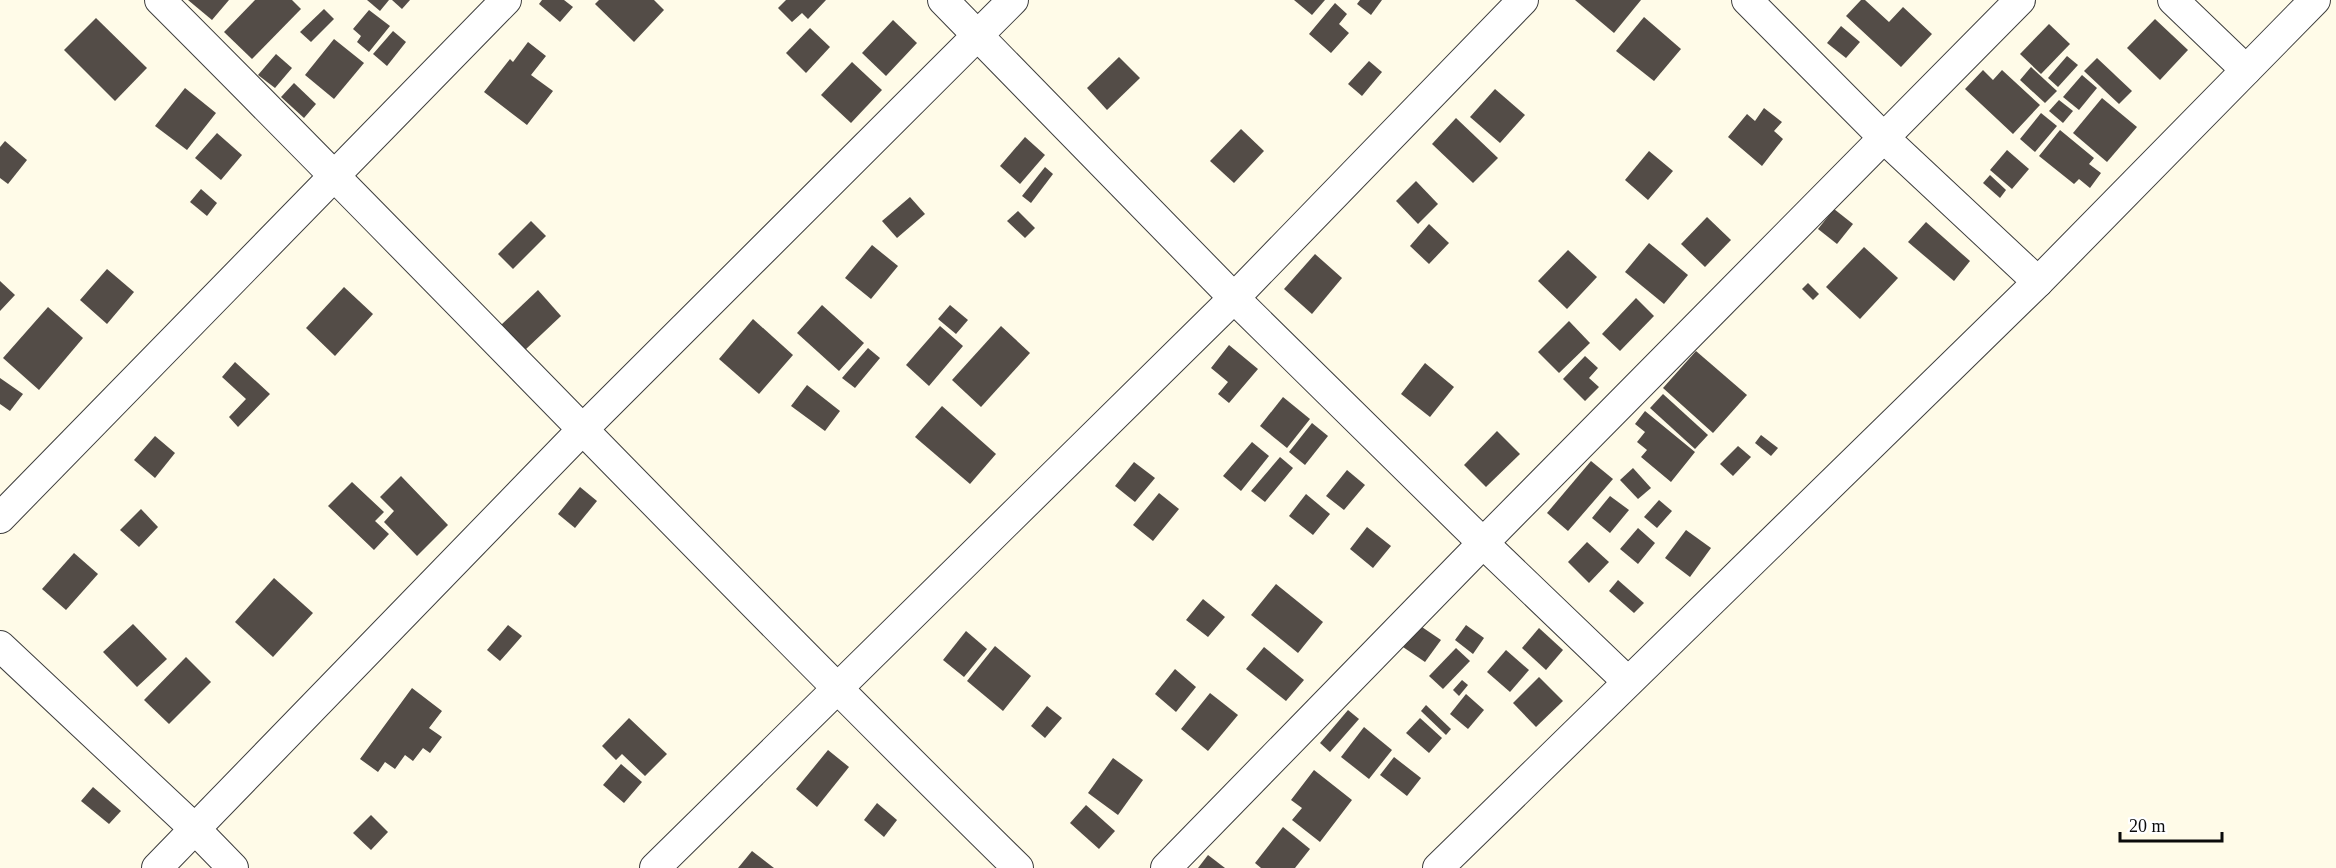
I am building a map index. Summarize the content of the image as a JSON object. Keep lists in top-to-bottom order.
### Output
{
  "scale_bar": "20 m"
}
